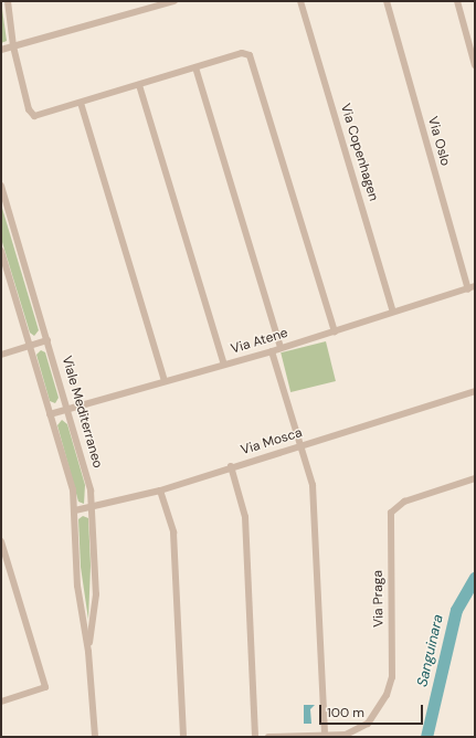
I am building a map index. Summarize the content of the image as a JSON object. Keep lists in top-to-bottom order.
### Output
{
  "streets": {
    "street": [
      "Via Oslo",
      "Via Copenhagen",
      "Via Atene",
      "Viale Mediterraneo",
      "Via Mosca",
      "Via Praga"
    ]
  },
  "crossings": [
    ["Via Oslo", "Via Atene"],
    ["Via Copenhagen", "Via Atene"],
    ["Via Atene", "Viale Mediterraneo"],
    ["Viale Mediterraneo", "Via Mosca"]
  ],
  "water": ["Sanguinara"],
  "scale_bar": "100 m"
}
